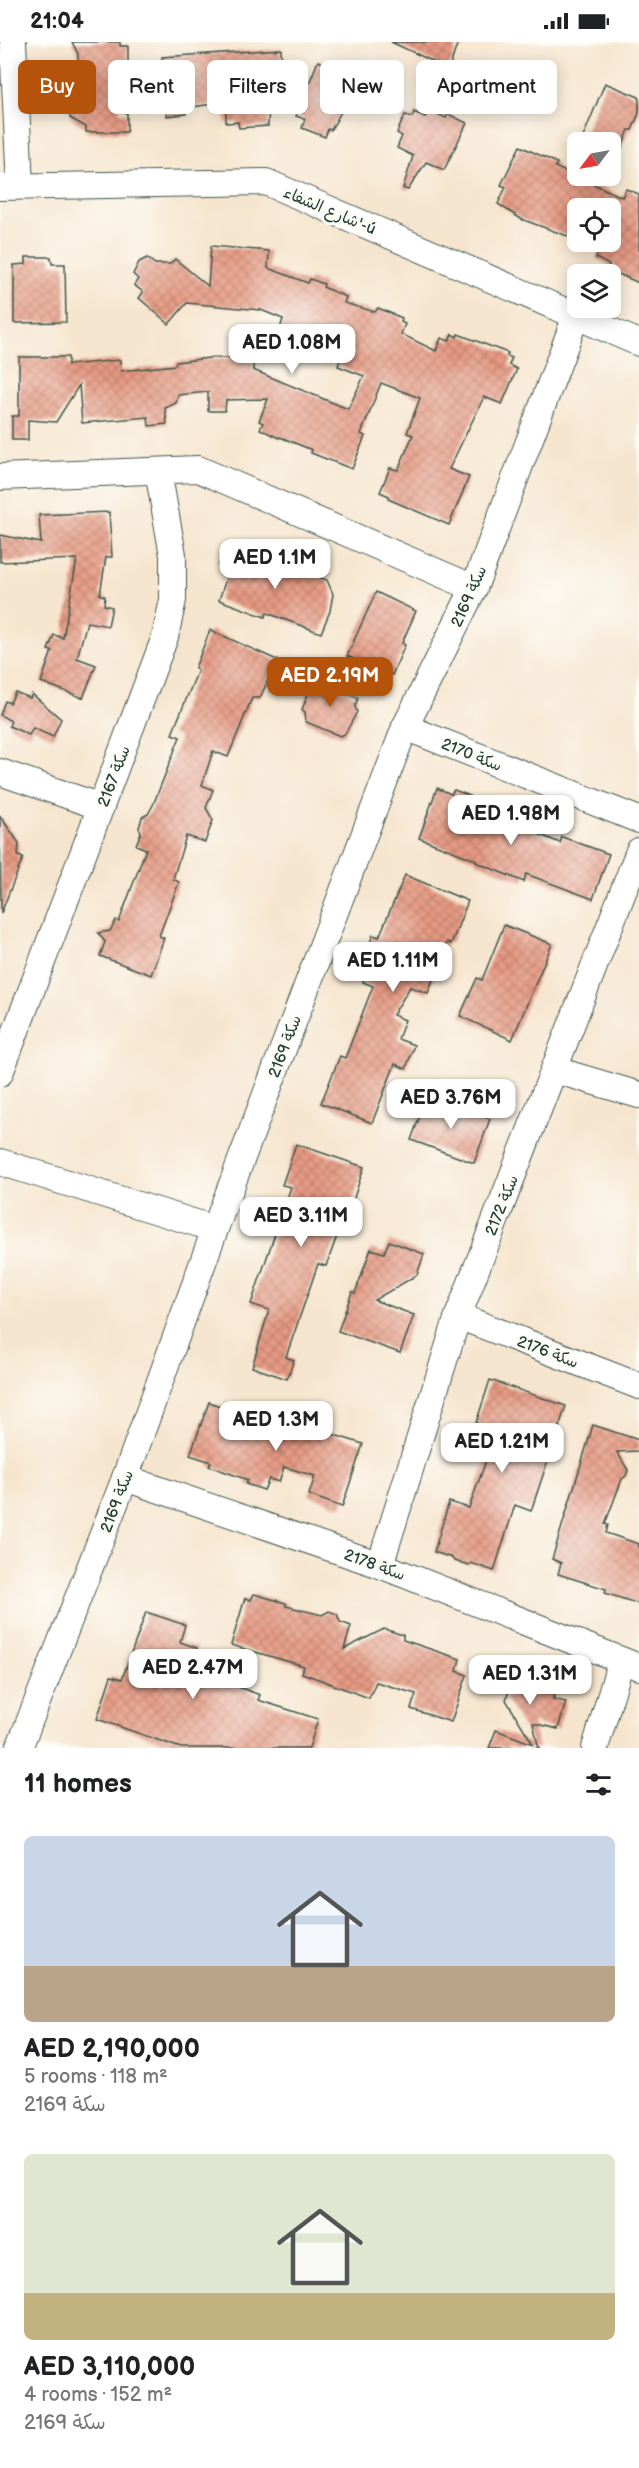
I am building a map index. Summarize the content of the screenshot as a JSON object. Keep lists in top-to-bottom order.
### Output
{
  "streets": {
    "street": [
      "شارع الشفاء'-ú",
      "سكة 2169",
      "سكة 2170",
      "سكة 2167",
      "سكة 2172",
      "سكة 2176",
      "سكة 2178"
    ]
  },
  "crossings": [
    ["سكة 2169", "سكة 2170"],
    ["سكة 2169", "سكة 2178"],
    ["سكة 2172", "سكة 2176"],
    ["سكة 2172", "سكة 2178"]
  ],
  "north": "bottom left",
  "page": {
    "status": "21:04",
    "chip": [
      "Buy",
      "Rent",
      "Filters",
      "New",
      "Apartment"
    ],
    "price": [
      "AED 1.08M",
      "AED 1.1M",
      "AED 2.19M",
      "AED 1.98M",
      "AED 1.11M",
      "AED 3.76M",
      "AED 3.11M",
      "AED 1.3M",
      "AED 1.21M",
      "AED 2.47M",
      "AED 1.31M"
    ],
    "heading": "11 homes",
    "list": [
      {
        "name": "AED 2,190,000",
        "note": "5 rooms · 118 m² · سكة 2169"
      },
      {
        "name": "AED 3,110,000",
        "note": "4 rooms · 152 m² · سكة 2169"
      }
    ]
  }
}
